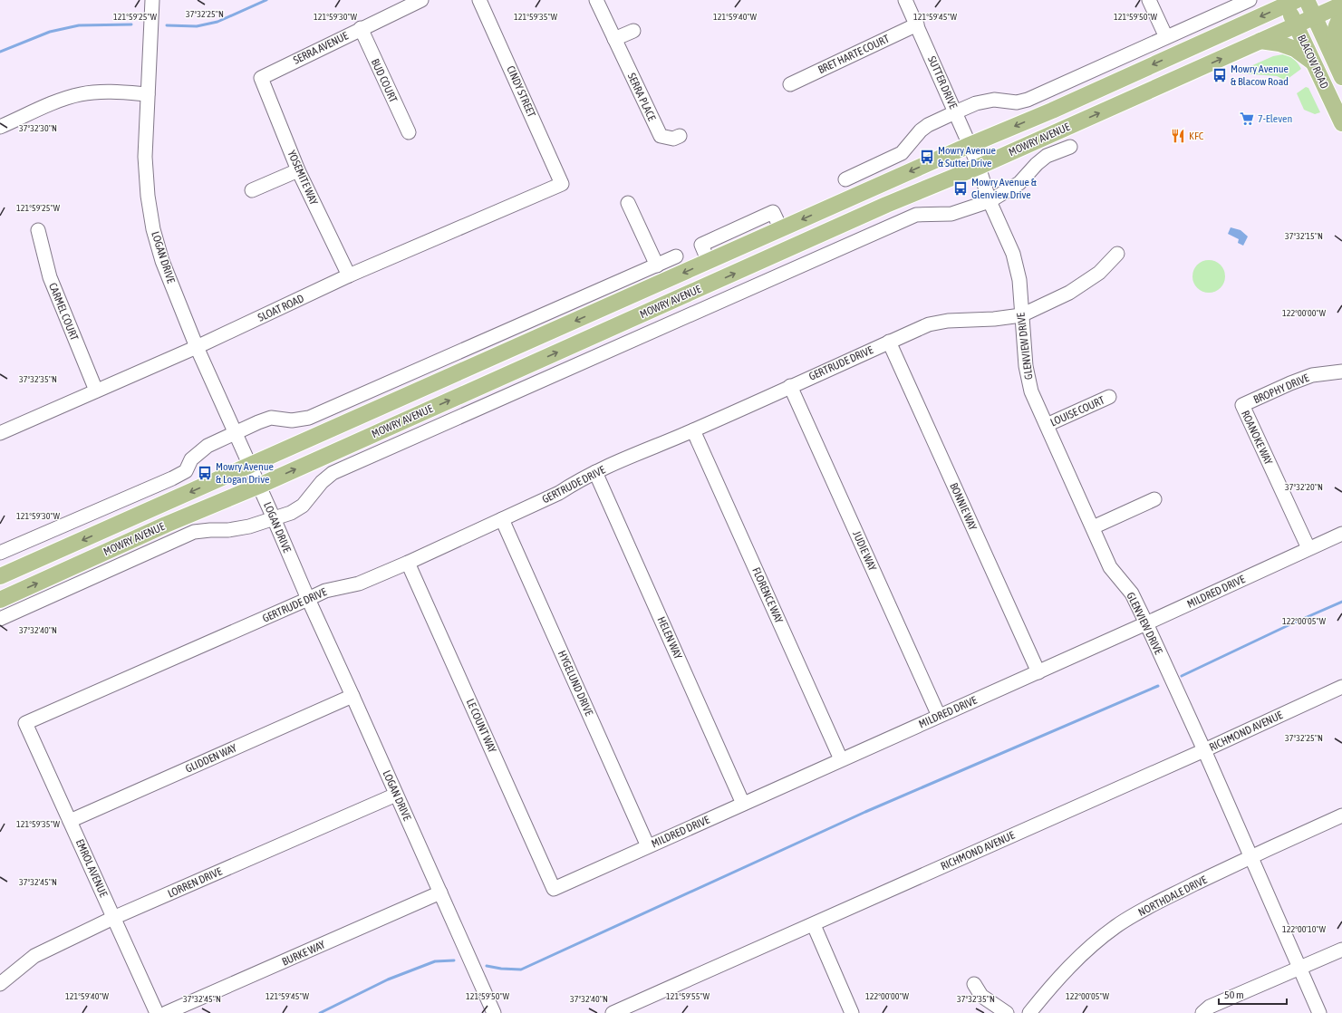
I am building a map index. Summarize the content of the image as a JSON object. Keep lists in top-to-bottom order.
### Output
{
  "streets": {
    "main road": ["BLACOW ROAD", "MOWRY AVENUE"],
    "street": [
      "SERRA AVENUE",
      "BRET HARTE COURT",
      "BUD COURT",
      "SUTTER DRIVE",
      "CINDY STREET",
      "SERRA PLACE",
      "YOSEMITE WAY",
      "LOGAN DRIVE",
      "SLOAT ROAD",
      "CARMEL COURT",
      "GLENVIEW DRIVE",
      "GERTRUDE DRIVE",
      "BROPHY DRIVE",
      "LOUISE COURT",
      "ROANOKE WAY",
      "BONNIE WAY",
      "JUDIE WAY",
      "MILDRED DRIVE",
      "FLORENCE WAY",
      "HELEN WAY",
      "HYGELUND DRIVE",
      "LE COUNT WAY",
      "RICHMOND AVENUE",
      "GLIDDEN WAY",
      "EMROL AVENUE",
      "LORREN DRIVE",
      "NORTHDALE DRIVE",
      "BURKE WAY"
    ]
  },
  "crossings": [
    ["SERRA AVENUE", "BUD COURT"],
    ["SERRA AVENUE", "YOSEMITE WAY"],
    ["BRET HARTE COURT", "SUTTER DRIVE"],
    ["BLACOW ROAD", "MOWRY AVENUE"],
    ["SUTTER DRIVE", "MOWRY AVENUE"],
    ["SUTTER DRIVE", "GLENVIEW DRIVE"],
    ["CINDY STREET", "SLOAT ROAD"],
    ["MOWRY AVENUE", "LOGAN DRIVE"],
    ["MOWRY AVENUE", "GLENVIEW DRIVE"],
    ["YOSEMITE WAY", "SLOAT ROAD"],
    ["LOGAN DRIVE", "SLOAT ROAD"],
    ["LOGAN DRIVE", "GERTRUDE DRIVE"],
    ["LOGAN DRIVE", "GLIDDEN WAY"],
    ["LOGAN DRIVE", "LORREN DRIVE"],
    ["LOGAN DRIVE", "BURKE WAY"],
    ["SLOAT ROAD", "CARMEL COURT"],
    ["GLENVIEW DRIVE", "GERTRUDE DRIVE"],
    ["GLENVIEW DRIVE", "LOUISE COURT"],
    ["GLENVIEW DRIVE", "MILDRED DRIVE"],
    ["GLENVIEW DRIVE", "RICHMOND AVENUE"],
    ["GLENVIEW DRIVE", "NORTHDALE DRIVE"],
    ["GERTRUDE DRIVE", "BONNIE WAY"],
    ["GERTRUDE DRIVE", "JUDIE WAY"],
    ["GERTRUDE DRIVE", "FLORENCE WAY"],
    ["GERTRUDE DRIVE", "HELEN WAY"],
    ["GERTRUDE DRIVE", "HYGELUND DRIVE"],
    ["GERTRUDE DRIVE", "LE COUNT WAY"],
    ["GERTRUDE DRIVE", "EMROL AVENUE"],
    ["BROPHY DRIVE", "ROANOKE WAY"],
    ["ROANOKE WAY", "MILDRED DRIVE"],
    ["BONNIE WAY", "MILDRED DRIVE"],
    ["JUDIE WAY", "MILDRED DRIVE"],
    ["MILDRED DRIVE", "FLORENCE WAY"],
    ["MILDRED DRIVE", "HELEN WAY"],
    ["MILDRED DRIVE", "HYGELUND DRIVE"],
    ["MILDRED DRIVE", "LE COUNT WAY"],
    ["GLIDDEN WAY", "EMROL AVENUE"],
    ["EMROL AVENUE", "LORREN DRIVE"]
  ],
  "places": {
    "bus stop": [
      "Mowry Avenue & Blacow Road",
      "Mowry Avenue & Sutter Drive",
      "Mowry Avenue & Glenview Drive",
      "Mowry Avenue & Logan Drive"
    ],
    "supermarket": ["7-Eleven"],
    "restaurant": ["KFC"]
  },
  "scale_bar": "50 m",
  "coordinates": [
    "37°32'25\"N",
    "121°59'25\"W",
    "121°59'30\"W",
    "121°59'35\"W",
    "121°59'40\"W",
    "121°59'45\"W",
    "121°59'50\"W",
    "37°32'30\"N",
    "37°32'15\"N",
    "122°00'00\"W",
    "37°32'35\"N",
    "37°32'20\"N",
    "122°00'05\"W",
    "37°32'40\"N",
    "37°32'45\"N",
    "122°00'10\"W",
    "121°59'55\"W"
  ]
}
